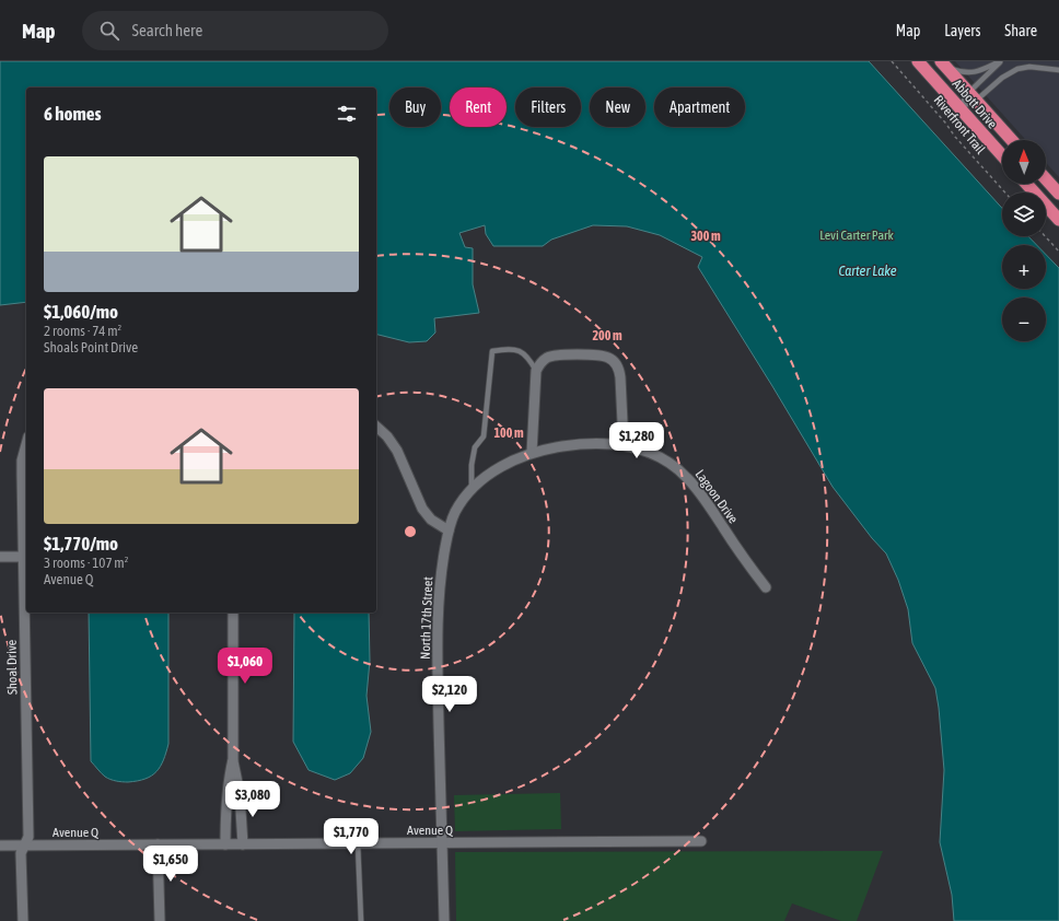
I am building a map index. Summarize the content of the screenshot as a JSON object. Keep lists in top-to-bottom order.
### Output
{
  "streets": {
    "highway": ["Abbott Drive"],
    "street": [
      "Lagoon Drive",
      "North 17th Street",
      "Shoal Drive",
      "Avenue Q"
    ],
    "path": ["Riverfront Trail"]
  },
  "crossings": [
    ["Lagoon Drive", "North 17th Street"],
    ["North 17th Street", "Avenue Q"],
    ["Shoal Drive", "Avenue Q"]
  ],
  "water": ["Carter Lake"],
  "parks": ["Levi Carter Park"],
  "north": "top",
  "page": {
    "header": "Map",
    "search": "Search here",
    "nav": ["Map", "Layers", "Share"],
    "chip": [
      "Buy",
      "Rent",
      "Filters",
      "New",
      "Apartment"
    ],
    "heading": "6 homes",
    "map_buttons": ["+", "−"],
    "list": [
      {
        "name": "$1,060/mo",
        "note": "2 rooms · 74 m² · Shoals Point Drive"
      },
      {
        "name": "$1,770/mo",
        "note": "3 rooms · 107 m² · Avenue Q"
      }
    ],
    "price": [
      "$1,280",
      "$1,060",
      "$2,120",
      "$3,080",
      "$1,770",
      "$1,650"
    ]
  },
  "rings": ["300 m", "200 m", "100 m"]
}
